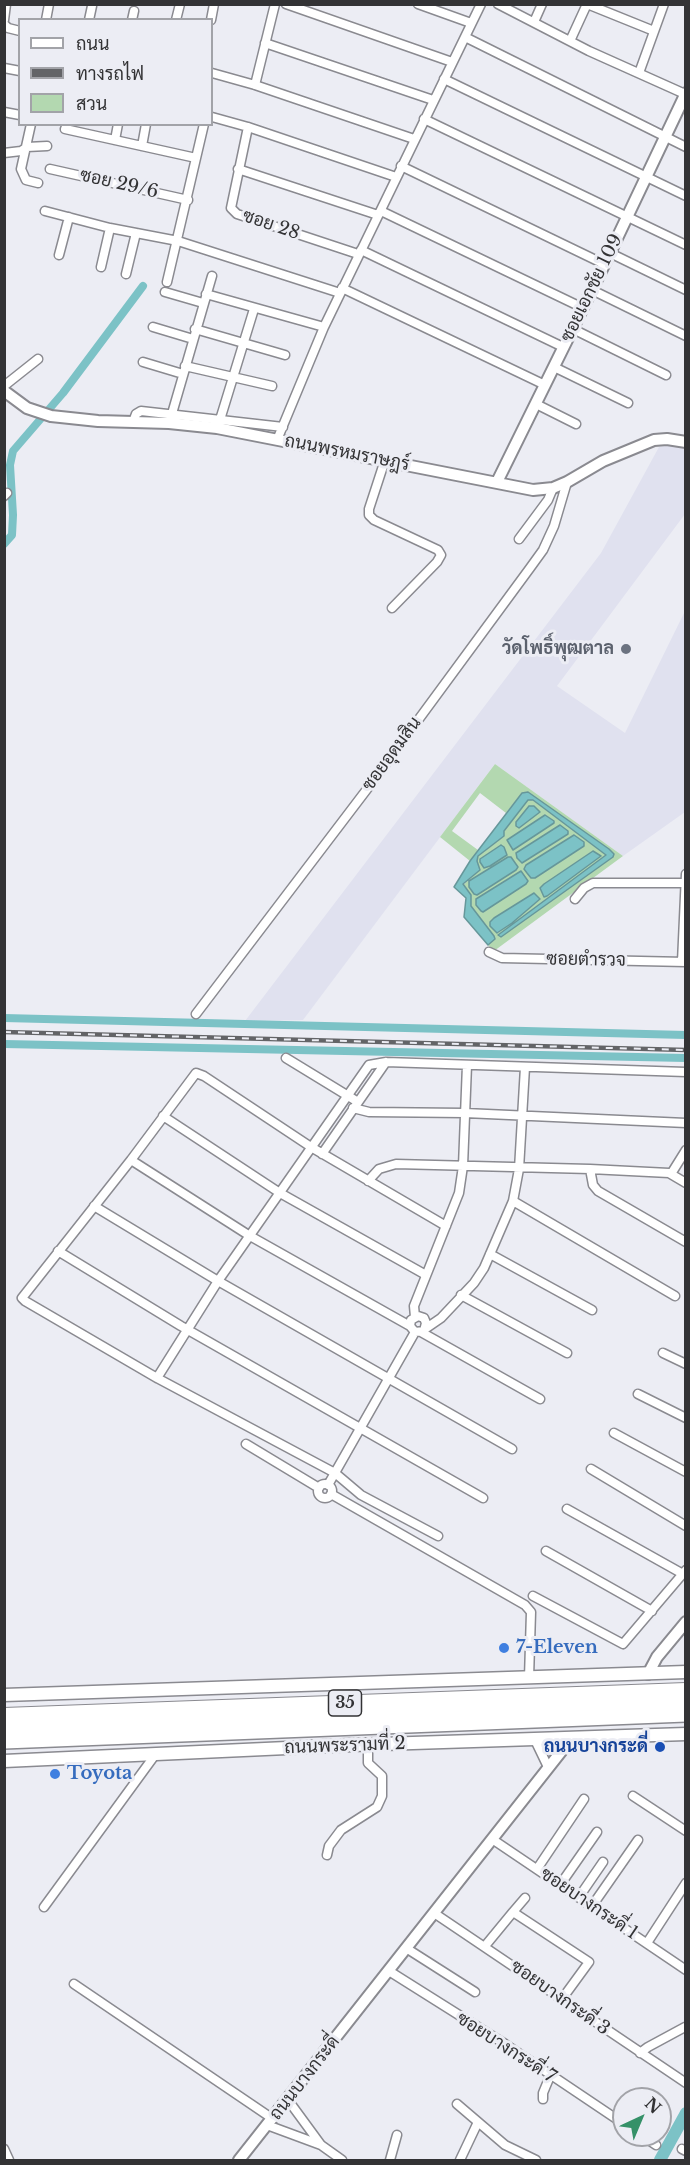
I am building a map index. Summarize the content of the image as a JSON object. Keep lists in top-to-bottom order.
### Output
{
  "streets": {
    "highway": ["35", "ถนนพระรามที่ 2"],
    "street": [
      "ซอย 29/6",
      "ซอย 28",
      "ซอยเอกชัย 109",
      "ถนนพรหมราษฎร์",
      "ซอยอุดมสิน",
      "ซอยตำรวจ",
      "ซอยบางกระดี่ 1",
      "ซอยบางกระดี่ 3",
      "ซอยบางกระดี่ 7",
      "ถนนบางกระดี่"
    ]
  },
  "crossings": [
    ["ซอย 28", "ซอยเอกชัย 109"],
    ["ซอยเอกชัย 109", "ถนนพรหมราษฎร์"],
    ["ถนนพรหมราษฎร์", "ซอยอุดมสิน"],
    ["ถนนพระรามที่ 2", "ถนนบางกระดี่"],
    ["ซอยบางกระดี่ 1", "ถนนบางกระดี่"],
    ["ซอยบางกระดี่ 3", "ถนนบางกระดี่"],
    ["ซอยบางกระดี่ 7", "ถนนบางกระดี่"]
  ],
  "places": [
    "วัดโพธิ์พุฒตาล",
    "7-Eleven",
    "ถนนบางกระดี่",
    "Toyota"
  ],
  "legend": ["ถนน", "ทางรถไฟ", "สวน"],
  "north": "top right"
}
